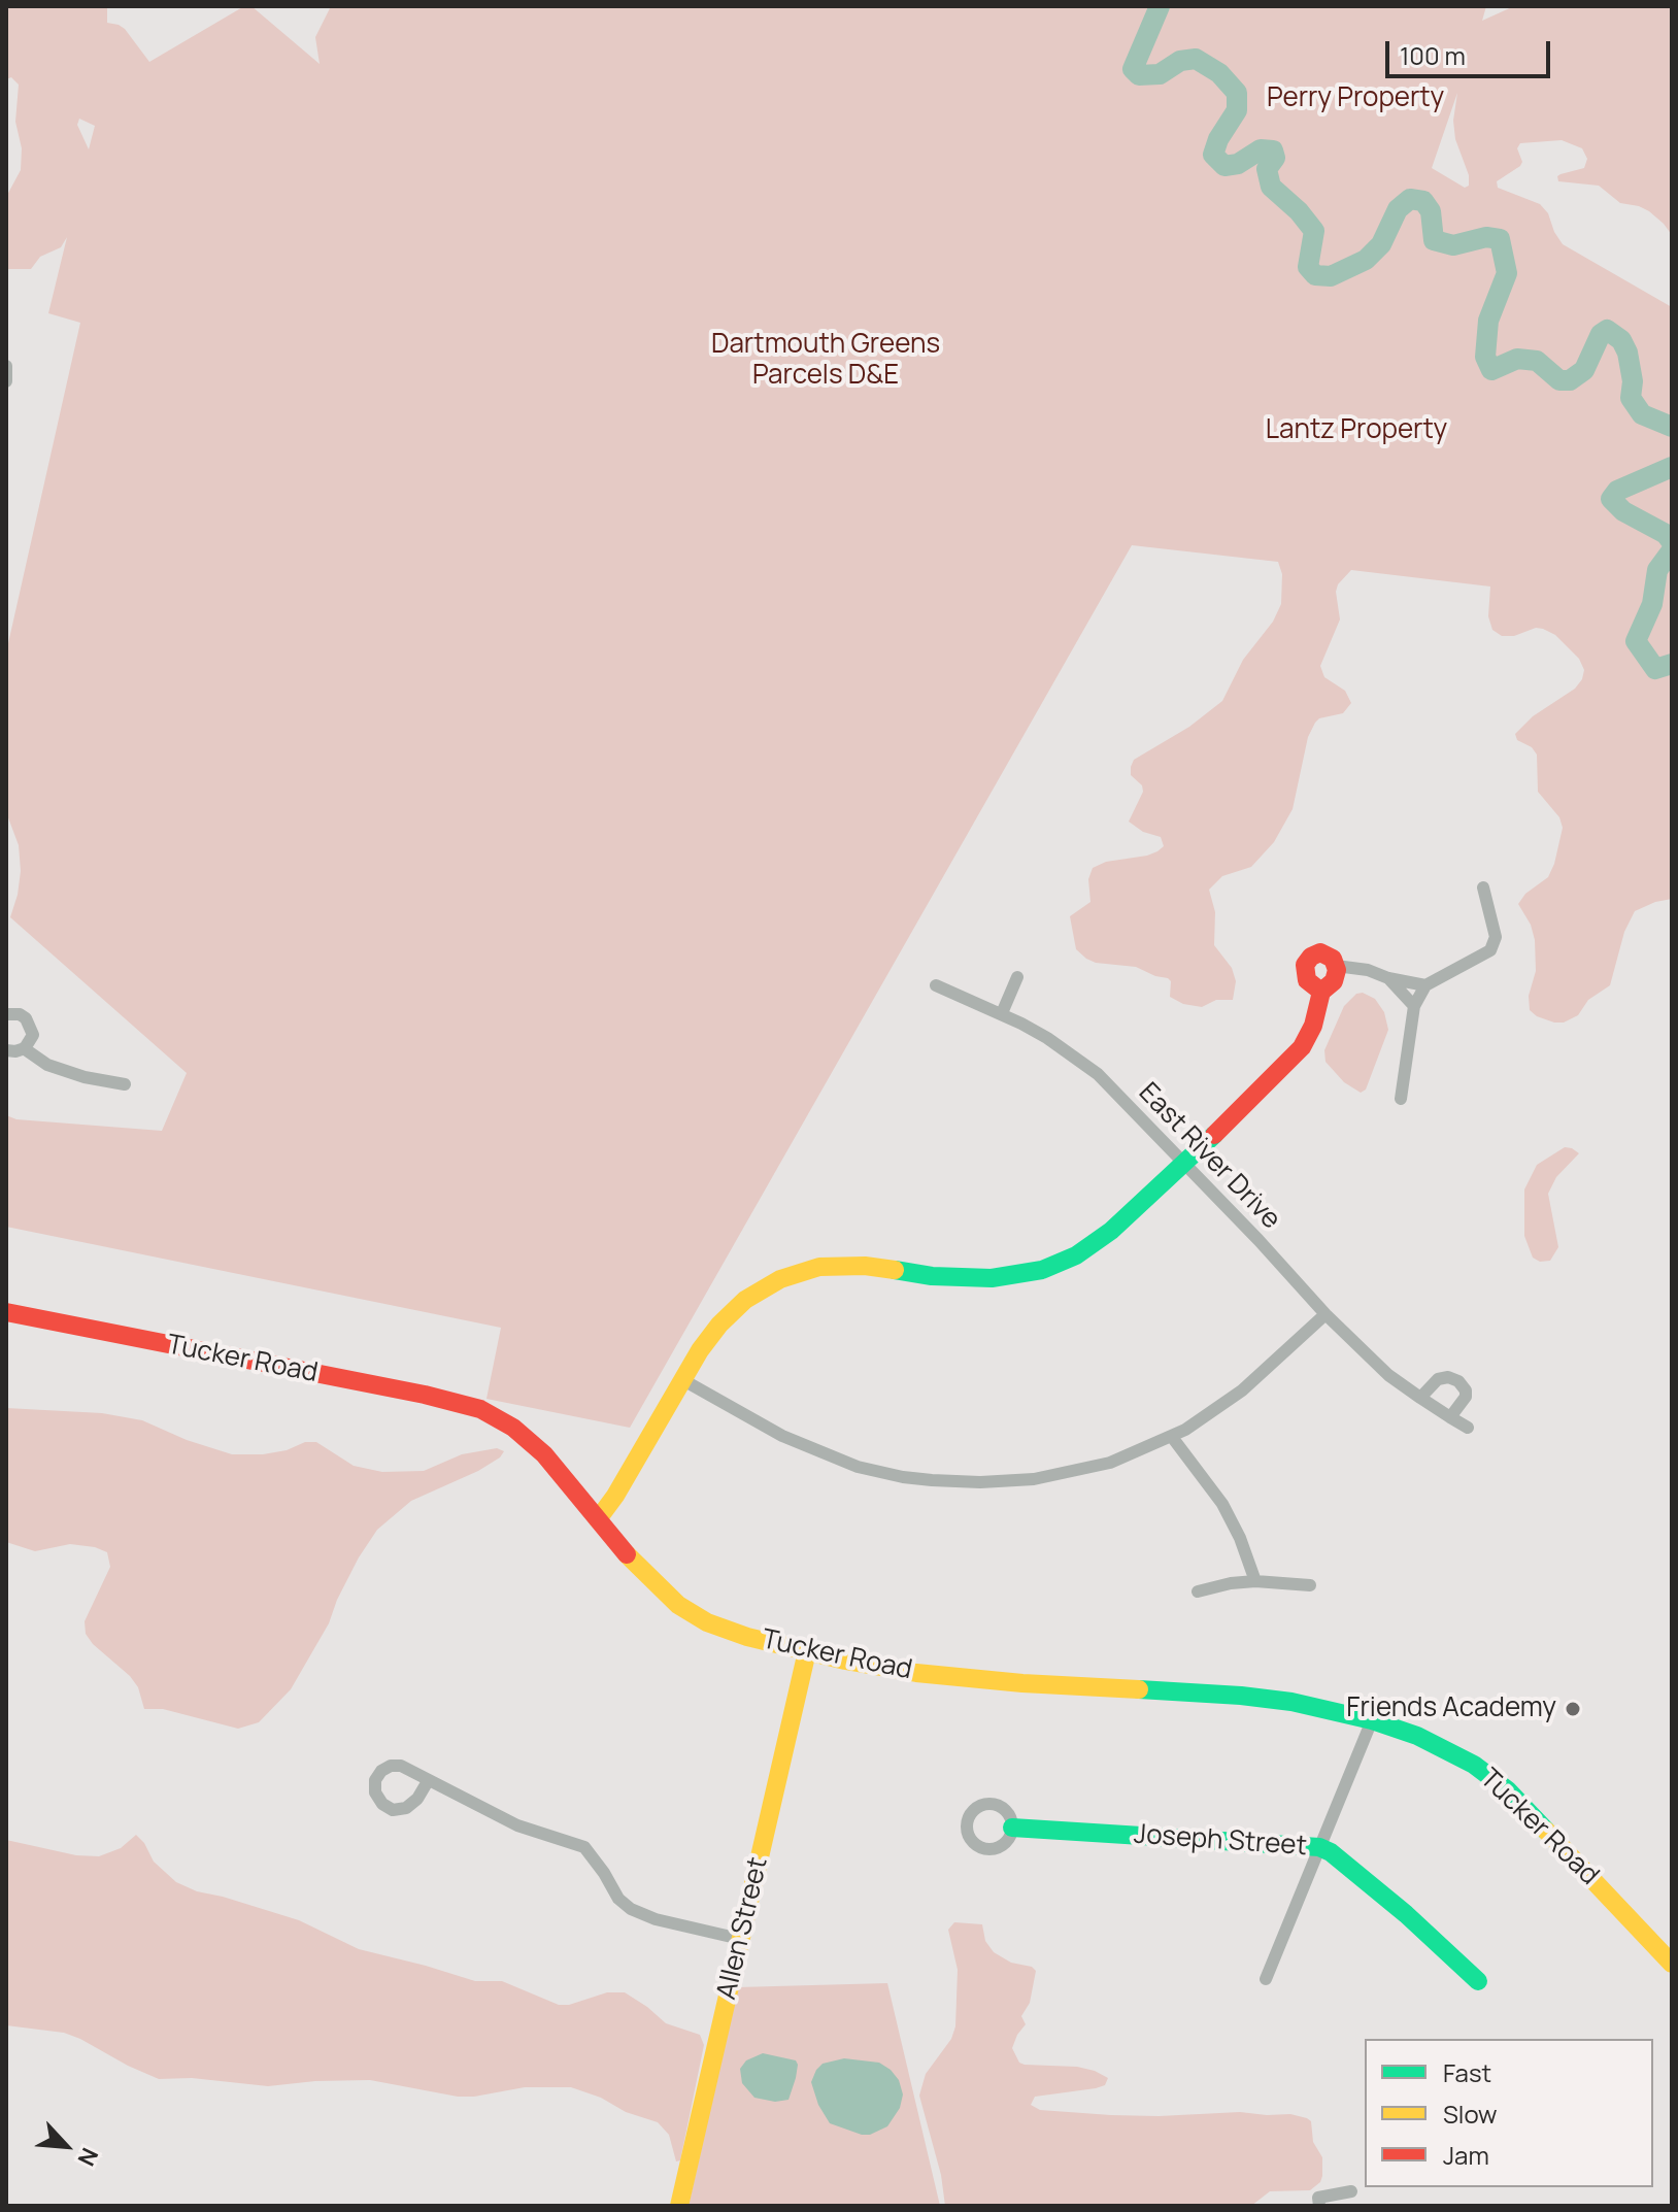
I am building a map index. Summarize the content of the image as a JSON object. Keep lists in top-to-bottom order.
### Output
{
  "streets": {
    "street": [
      "East River Drive",
      "Tucker Road",
      "Joseph Street",
      "Allen Street"
    ]
  },
  "crossings": [
    ["Tucker Road", "Allen Street"]
  ],
  "parks": ["Perry Property", "Dartmouth Greens Parcels D&E", "Lantz Property"],
  "places": ["Friends Academy"],
  "legend": ["Fast", "Slow", "Jam"],
  "scale_bar": "100 m",
  "north": "bottom right"
}
